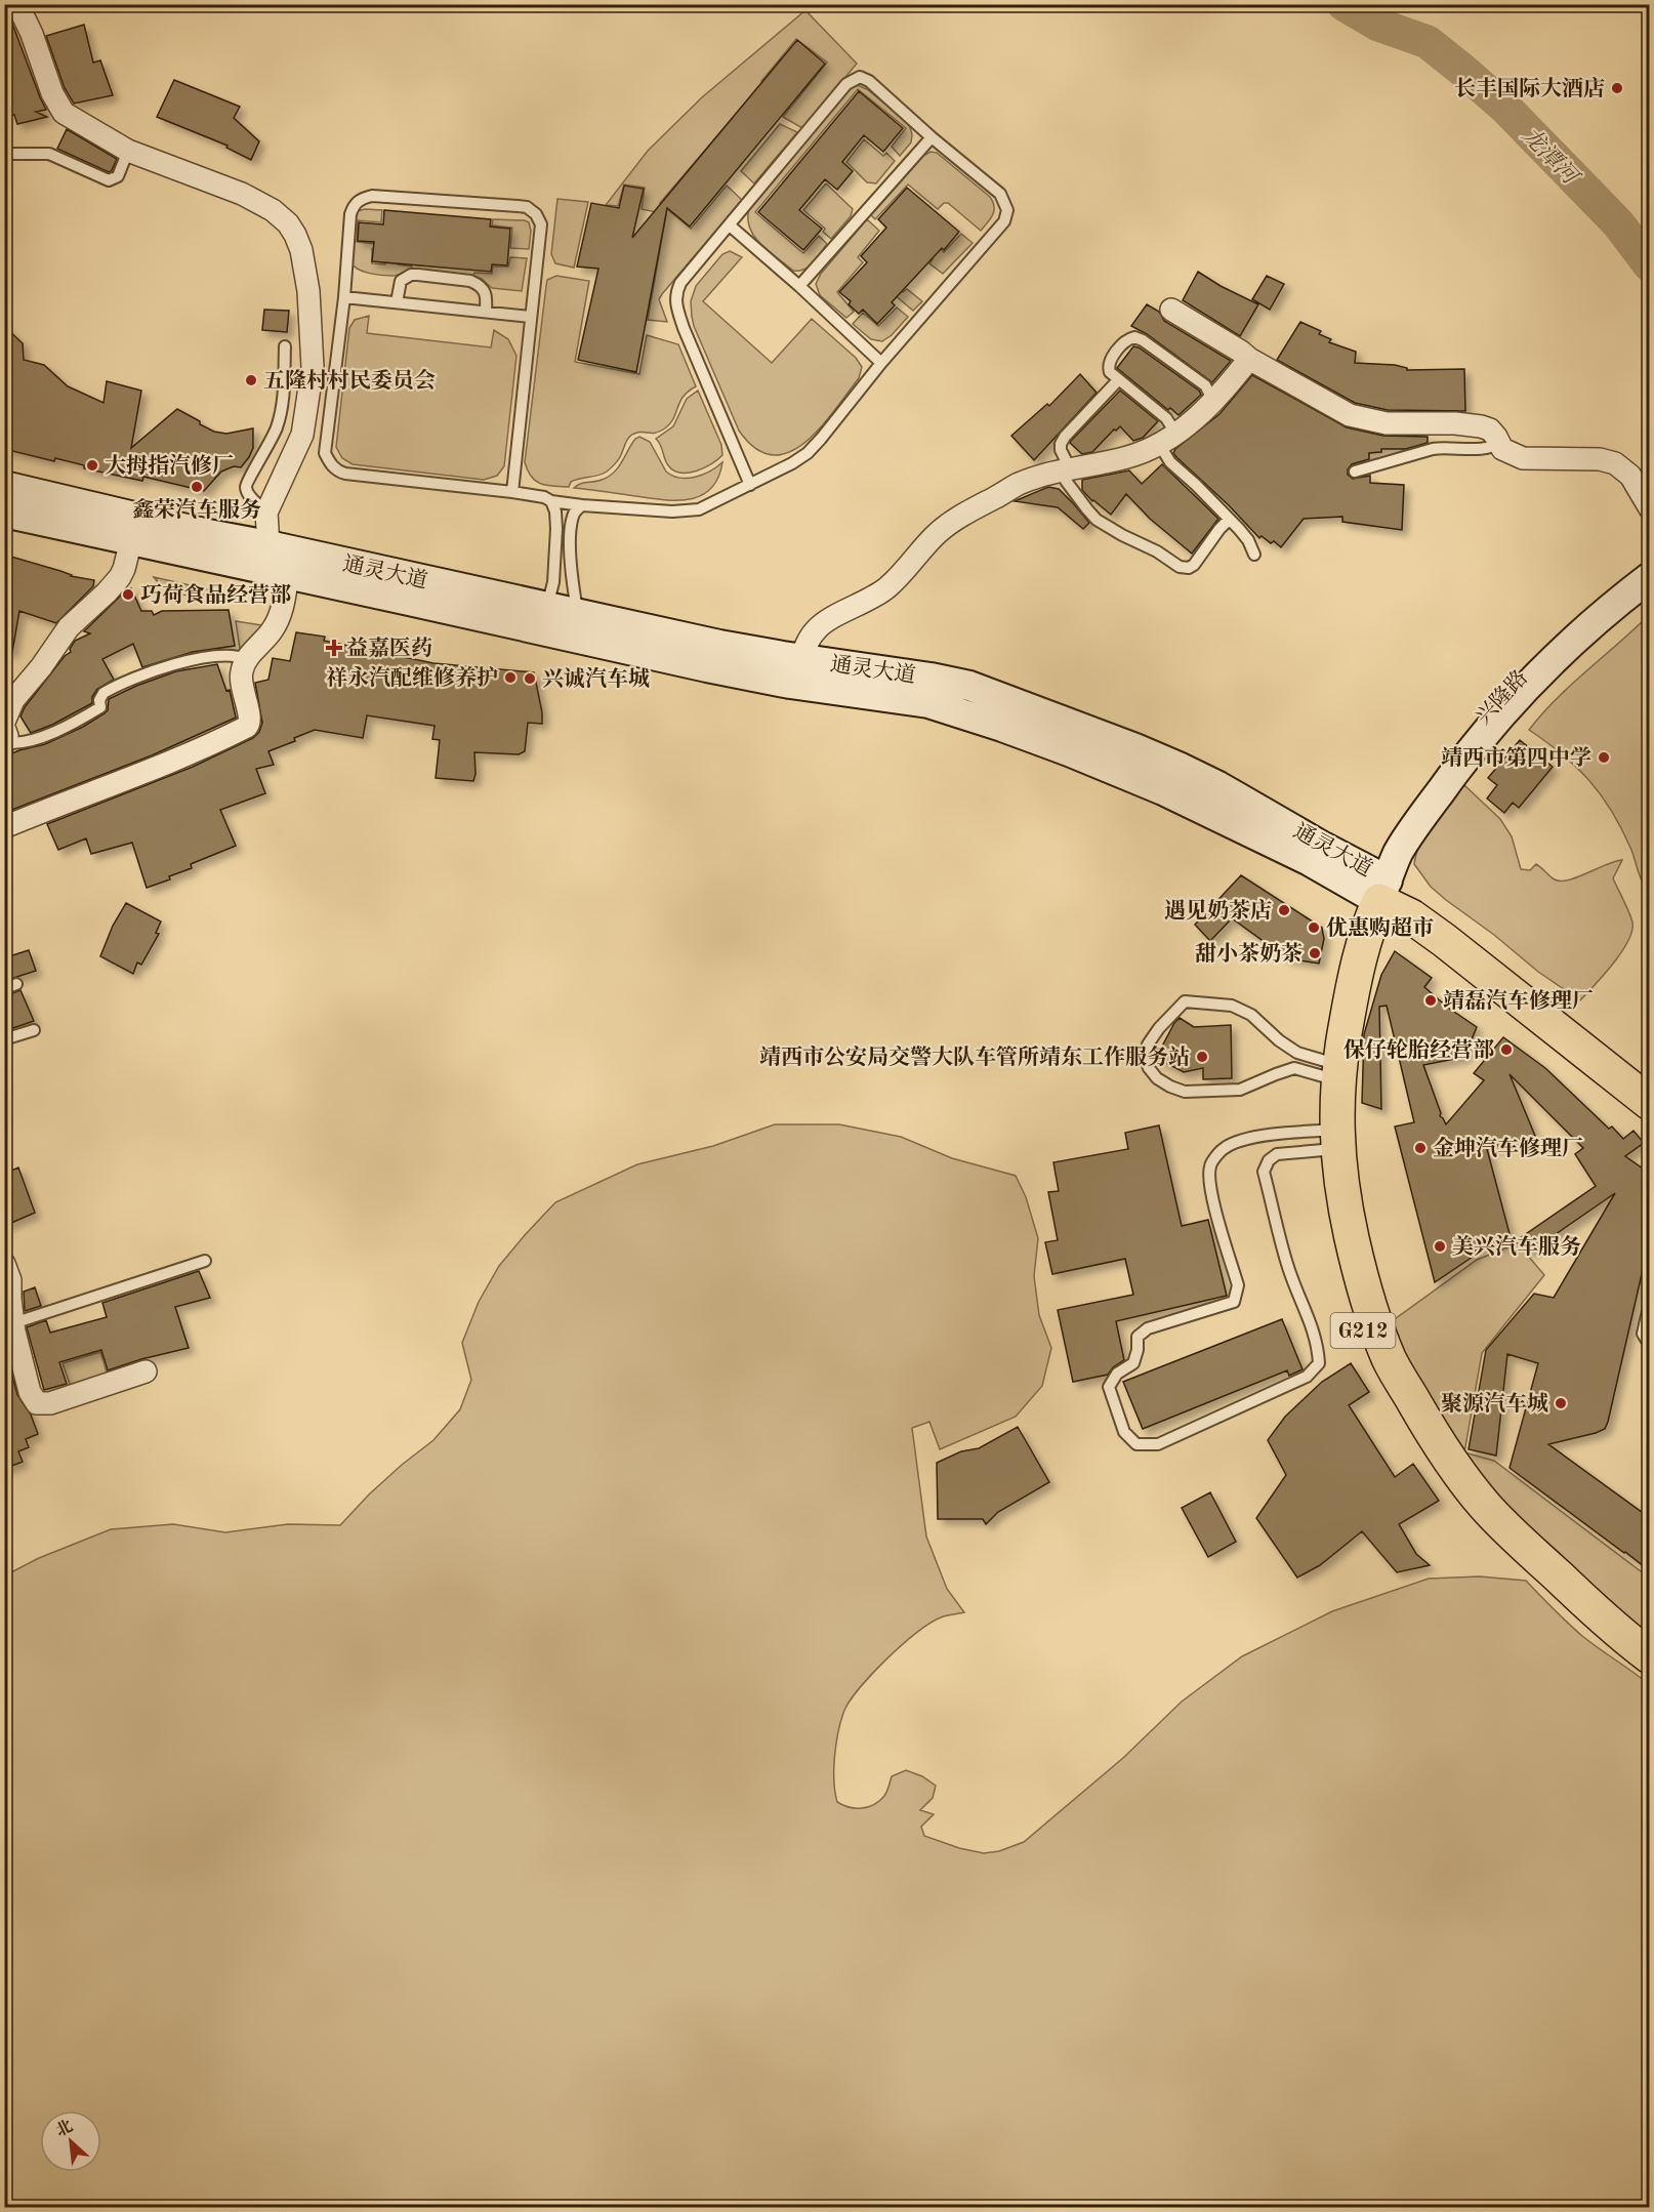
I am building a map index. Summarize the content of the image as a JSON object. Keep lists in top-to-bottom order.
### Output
{
  "streets": {
    "highway": ["通灵大道", "G212"],
    "main road": ["兴隆路"]
  },
  "crossings": [
    ["通灵大道", "兴隆路"],
    ["通灵大道", "G212"],
    ["兴隆路", "G212"]
  ],
  "water": ["龙潭河"],
  "places": {
    "other": [
      "长丰国际大酒店",
      "五隆村村民委员会",
      "大拇指汽修厂",
      "鑫荣汽车服务",
      "巧荷食品经营部",
      "祥永汽配维修养护",
      "兴诚汽车城",
      "靖西市第四中学",
      "遇见奶茶店",
      "优惠购超市",
      "甜小茶奶茶",
      "靖磊汽车修理厂",
      "保仔轮胎经营部",
      "靖西市公安局交警大队车管所靖东工作服务站",
      "金坤汽车修理厂",
      "美兴汽车服务",
      "聚源汽车城"
    ],
    "health": ["益嘉医药"]
  },
  "north": "top left"
}
